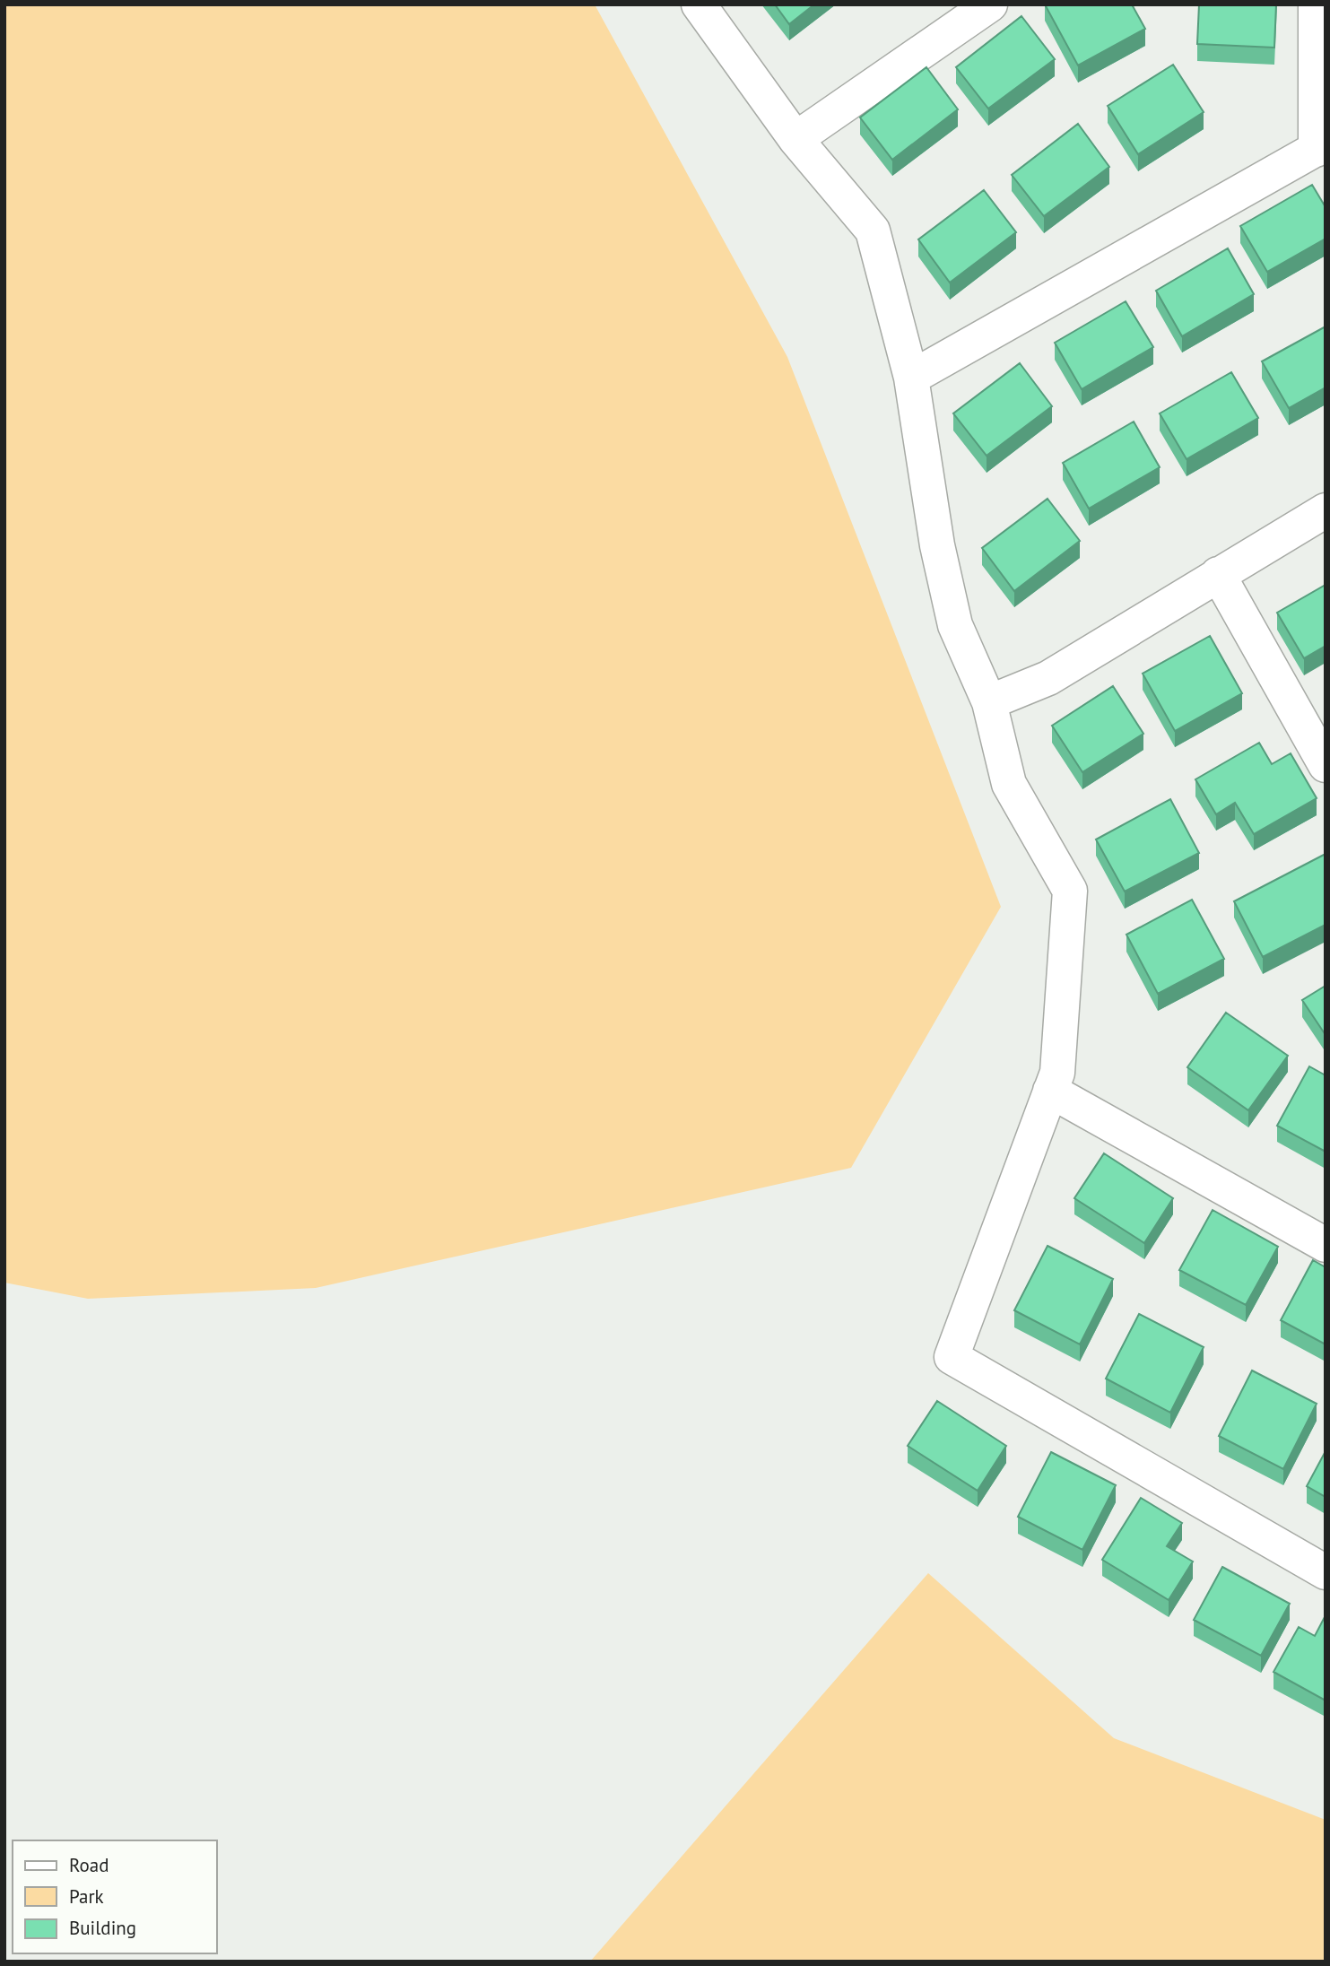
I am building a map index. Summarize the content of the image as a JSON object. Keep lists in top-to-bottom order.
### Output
{
  "legend": ["Road", "Park", "Building"]
}
